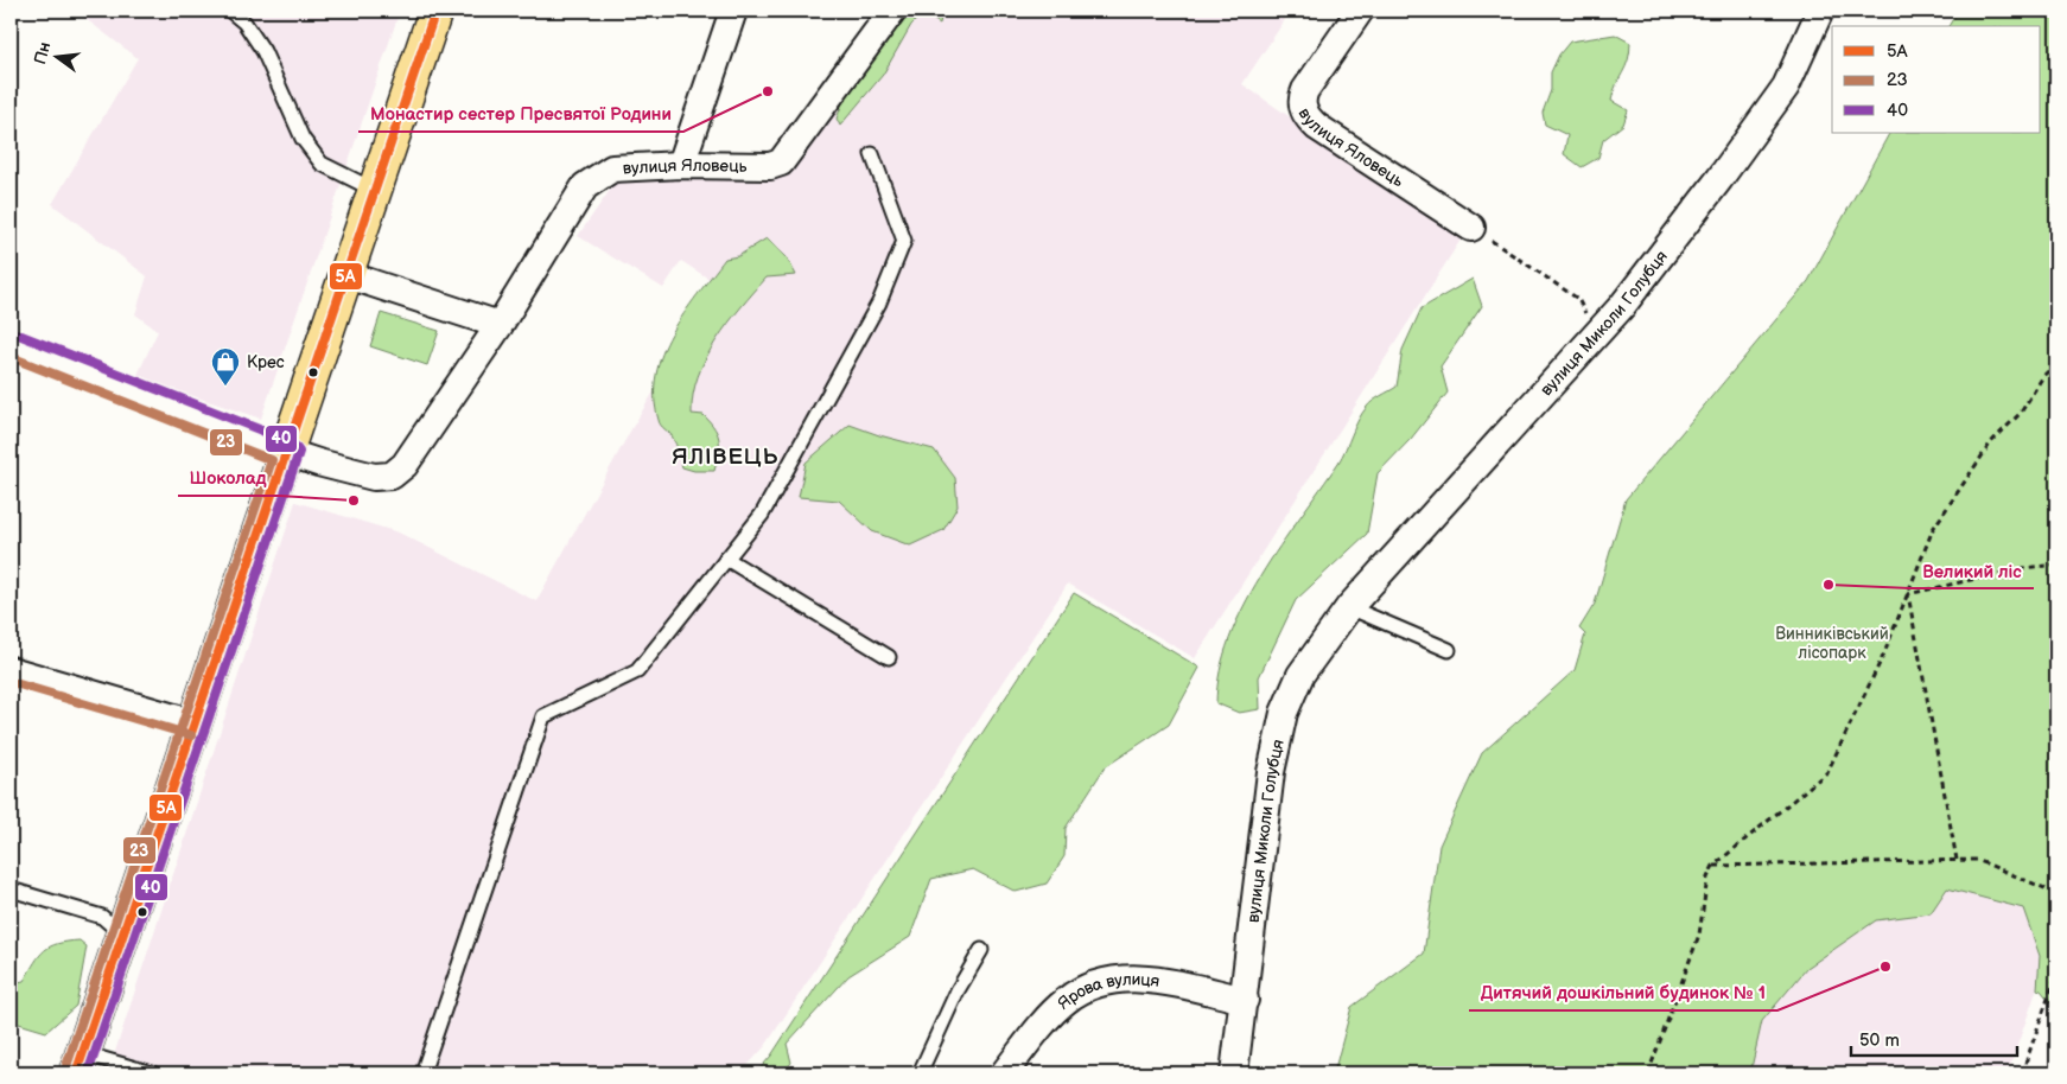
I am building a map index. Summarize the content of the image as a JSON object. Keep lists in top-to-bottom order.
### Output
{
  "streets": {
    "street": ["вулиця Яловець", "вулиця Миколи Голубця", "Ярова вулиця"]
  },
  "crossings": [
    ["вулиця Миколи Голубця", "Ярова вулиця"]
  ],
  "districts": ["ЯЛІВЕЦЬ"],
  "parks": ["Винниківський лісопарк"],
  "places": {
    "other": [
      "Монастир сестер Пресвятої Родини",
      "Шоколад",
      "Великий ліс",
      "Дитячий дошкільний будинок № 1"
    ],
    "shop": ["Крес"]
  },
  "lines": ["transit line 5А", "transit line 40", "transit line 23"],
  "legend": ["5А", "23", "40"],
  "scale_bar": "50 m",
  "north": "left"
}
